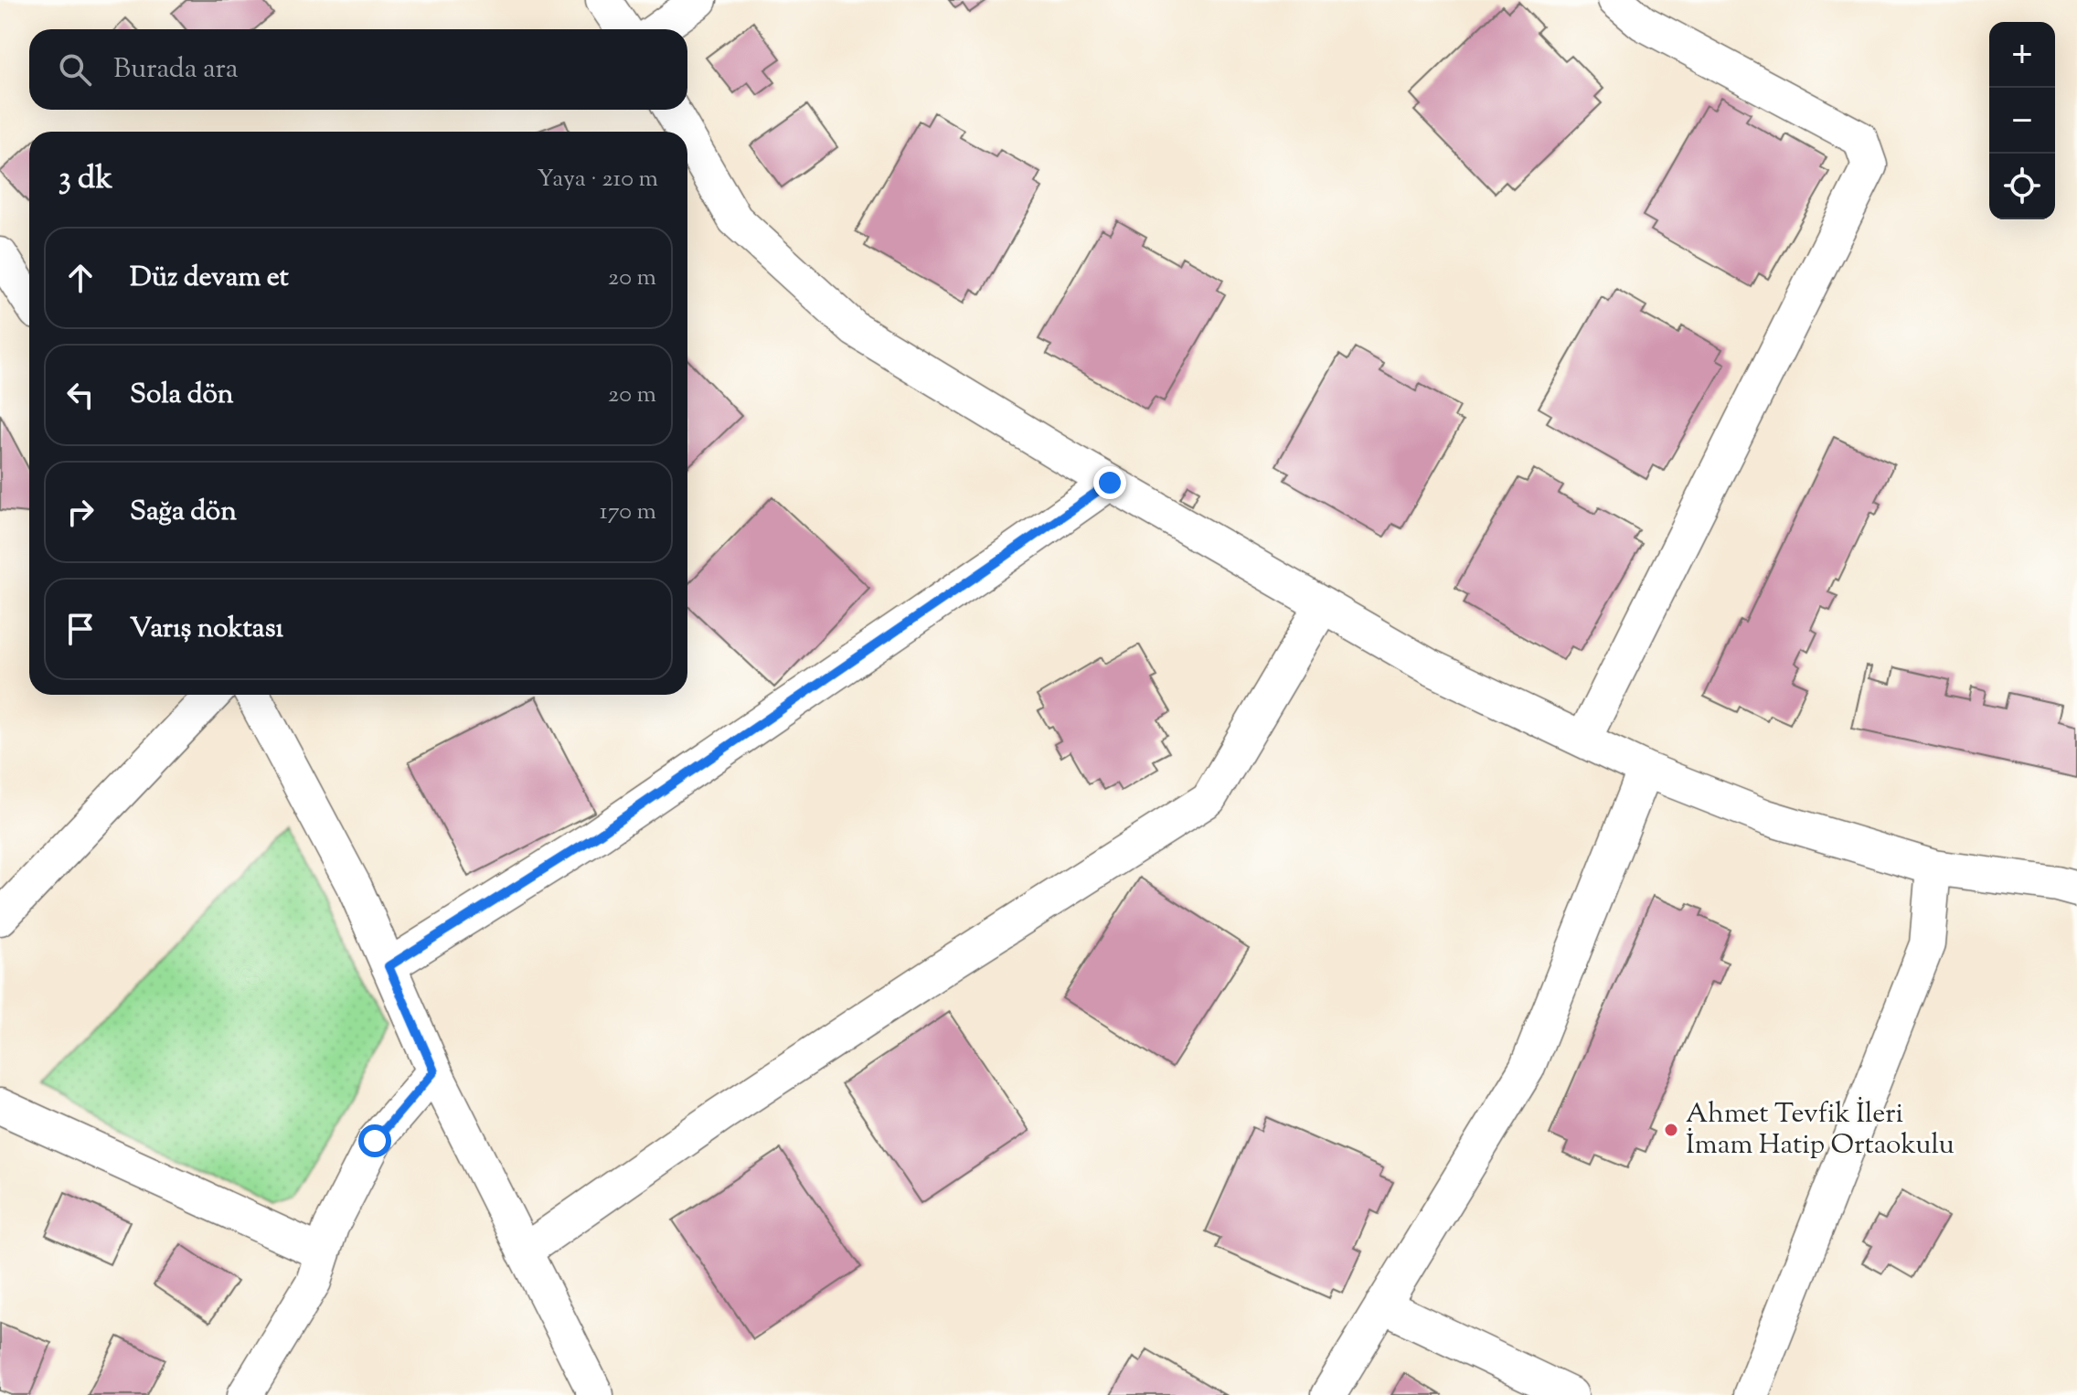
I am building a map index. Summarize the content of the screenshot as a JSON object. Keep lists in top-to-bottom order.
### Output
{
  "places": ["Ahmet Tevfik İleri İmam Hatip Ortaokulu"],
  "page": {
    "map_buttons": ["+", "−"],
    "search": "Burada ara",
    "heading": ["3 dk", "Yaya · 210 m"],
    "list": [
      ["Düz devam et", "20 m"],
      ["Sola dön", "20 m"],
      ["Sağa dön", "170 m"],
      "Varış noktası"
    ]
  }
}
